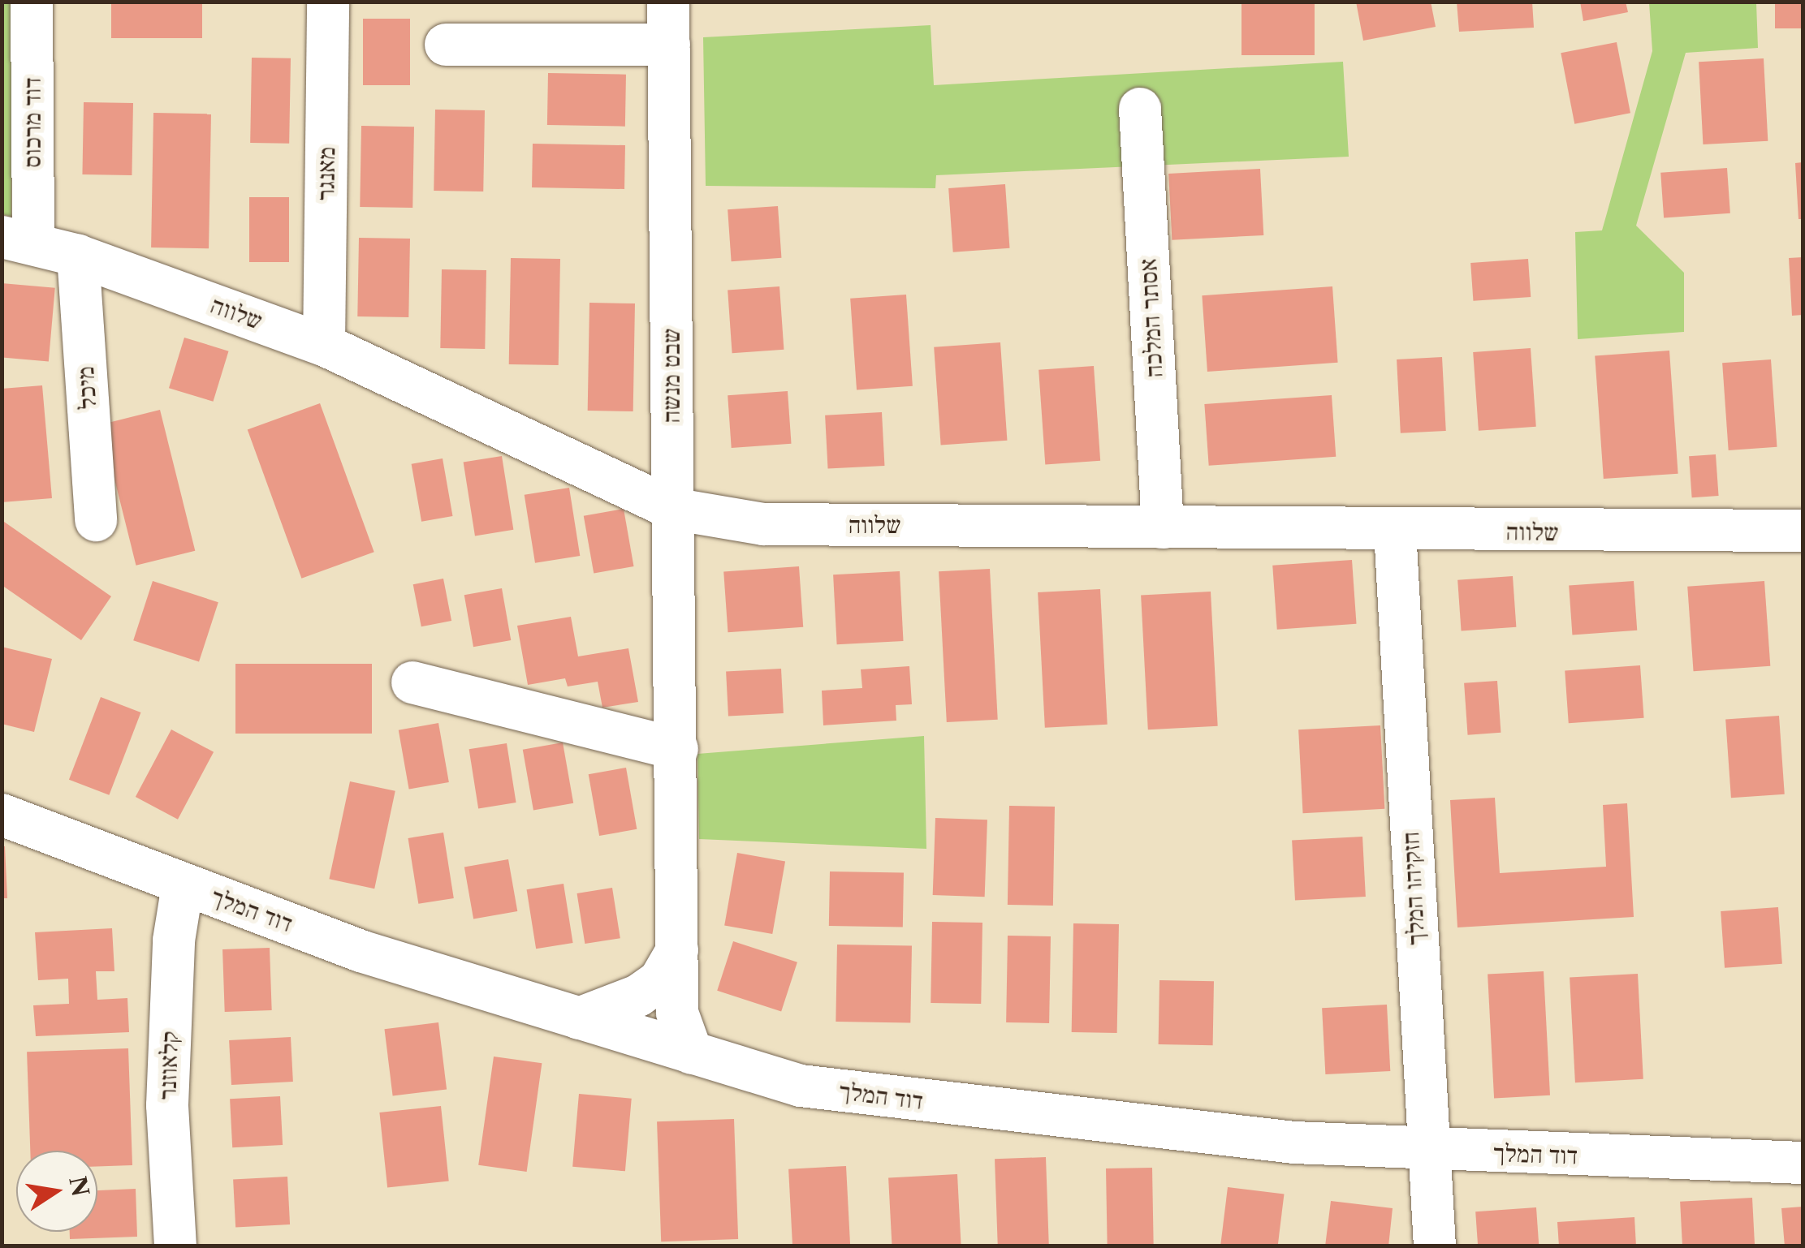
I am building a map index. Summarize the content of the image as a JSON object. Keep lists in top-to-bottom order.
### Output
{
  "streets": {
    "street": [
      "דוד מרכוס",
      "מאנגר",
      "שלווה",
      "אסתר המלכה",
      "שבט מנשה",
      "מיכל",
      "חזקיהו המלך",
      "דוד המלך",
      "קלאוזנר"
    ]
  },
  "crossings": [
    ["דוד מרכוס", "שלווה"],
    ["מאנגר", "שלווה"],
    ["שלווה", "אסתר המלכה"],
    ["שלווה", "שבט מנשה"],
    ["שלווה", "מיכל"],
    ["שלווה", "חזקיהו המלך"],
    ["שבט מנשה", "דוד המלך"],
    ["חזקיהו המלך", "דוד המלך"],
    ["דוד המלך", "קלאוזנר"]
  ],
  "north": "right"
}
